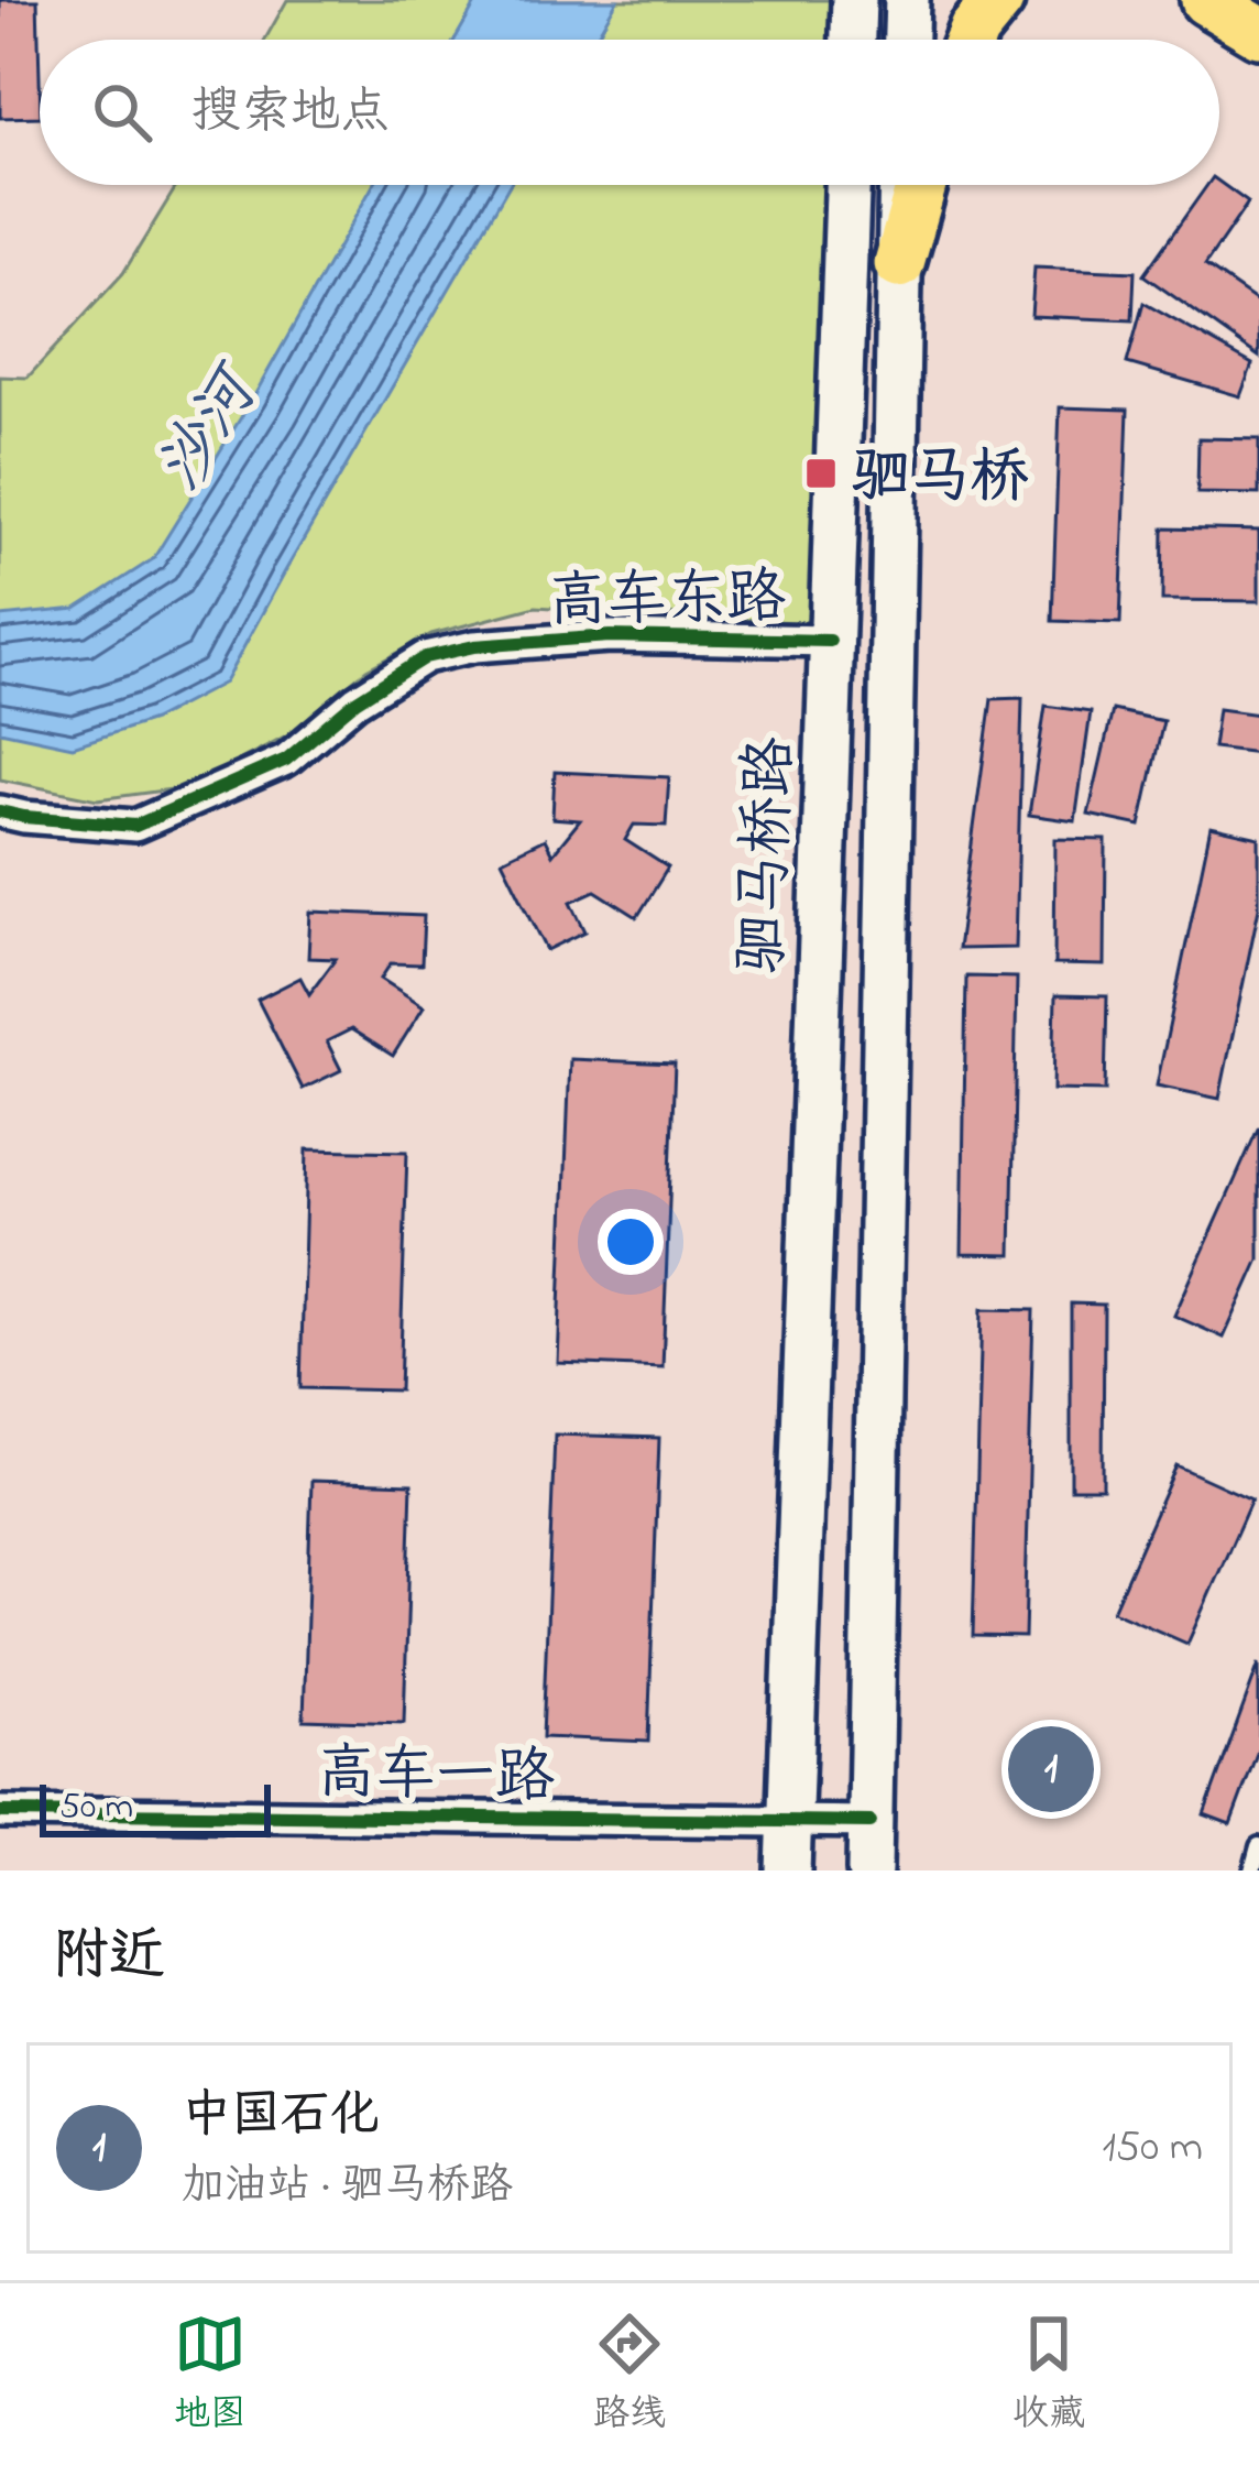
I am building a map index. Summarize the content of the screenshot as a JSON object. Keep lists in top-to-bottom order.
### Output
{
  "streets": {
    "main road": ["驷马桥路"],
    "street": ["高车东路", "高车一路"]
  },
  "crossings": [
    ["高车东路", "驷马桥路"],
    ["驷马桥路", "高车一路"]
  ],
  "water": ["沙河"],
  "places": {
    "transit": ["驷马桥"]
  },
  "scale_bar": "50 m",
  "page": {
    "search": "搜索地点",
    "pins": "1",
    "scale": "50 m",
    "heading": "附近",
    "list": [
      {
        "mark": "1",
        "name": "中国石化",
        "note": "加油站 · 驷马桥路",
        "value": "150 m"
      }
    ],
    "nav": ["地图", "路线", "收藏"]
  }
}
